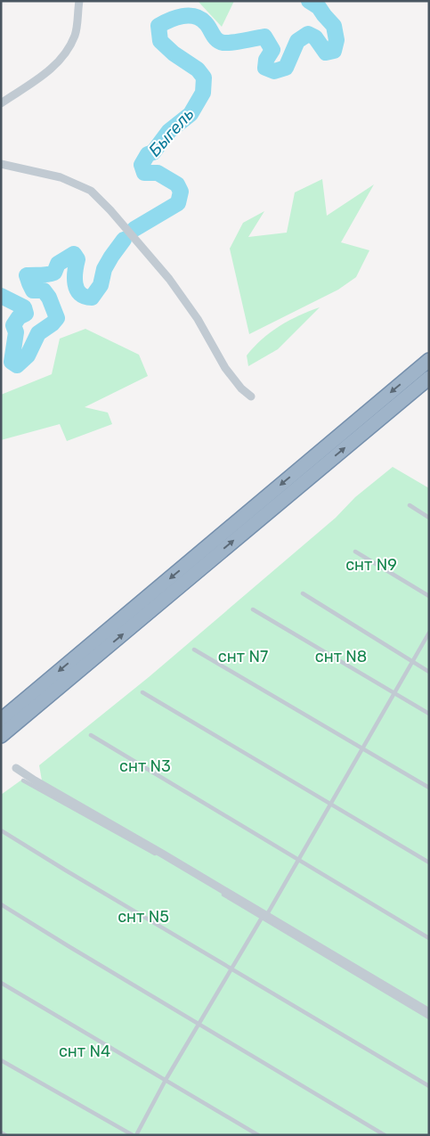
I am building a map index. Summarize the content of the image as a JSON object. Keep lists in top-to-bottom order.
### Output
{
  "water": ["Быгель"],
  "parks": [
    "снт N9",
    "снт N7",
    "снт N8",
    "снт N3",
    "снт N5",
    "снт N4"
  ]
}
